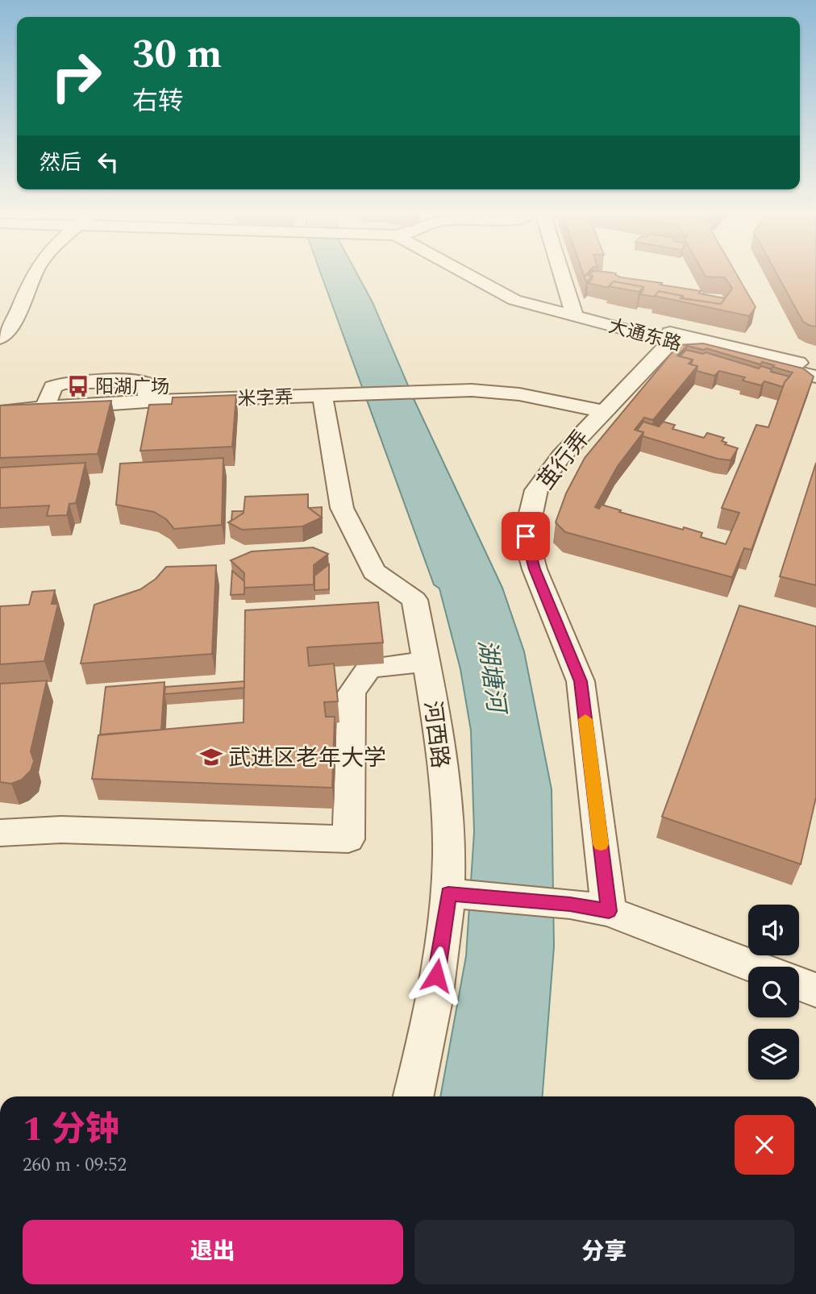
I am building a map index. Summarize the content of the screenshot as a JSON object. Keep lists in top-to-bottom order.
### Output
{
  "streets": {
    "street": [
      "大通东路",
      "米字弄",
      "茧行弄",
      "河西路"
    ]
  },
  "crossings": [
    ["大通东路", "茧行弄"],
    ["米字弄", "茧行弄"],
    ["米字弄", "河西路"]
  ],
  "water": ["湖塘河"],
  "places": {
    "bus stop": ["阳湖广场"],
    "school or university": ["武进区老年大学"]
  },
  "page": {
    "turn": ["30 m", "右转"],
    "then": "然后",
    "heading": ["1 分钟", "260 m · 09:52"],
    "buttons": ["退出", "分享"]
  }
}
